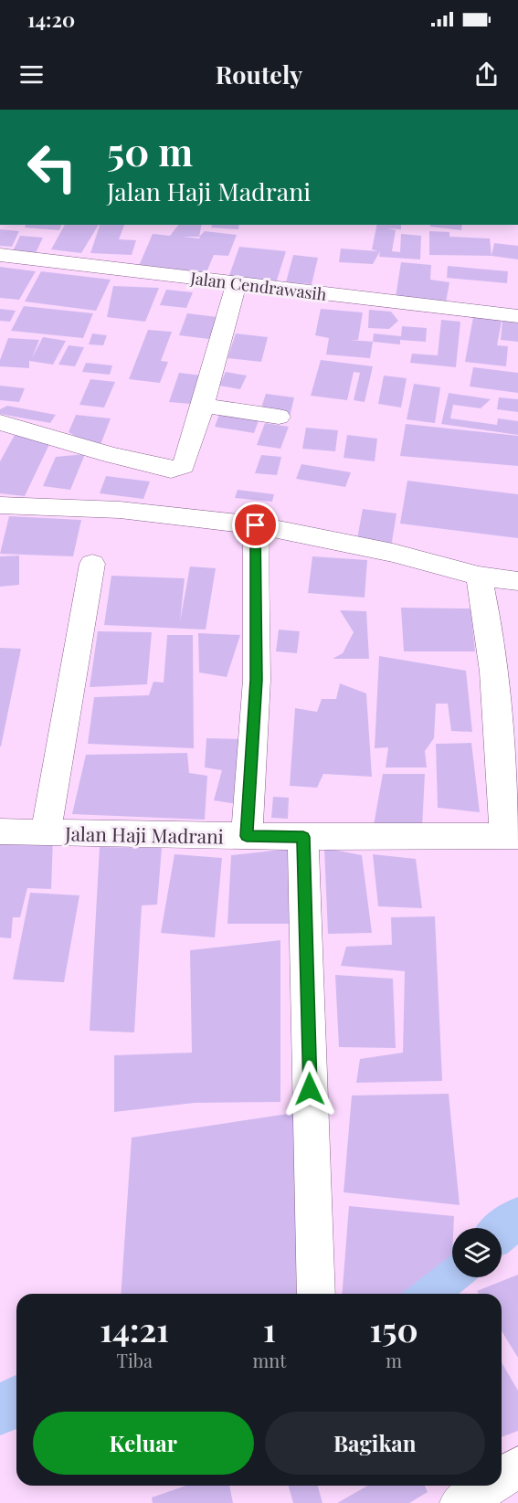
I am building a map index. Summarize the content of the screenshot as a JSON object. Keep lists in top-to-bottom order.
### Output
{
  "streets": {
    "street": ["Jalan Cendrawasih", "Jalan Haji Madrani"]
  },
  "page": {
    "status": "14:20",
    "header": "Routely",
    "turn": ["50 m", "Jalan Haji Madrani"],
    "eta": [
      "14:21",
      "Tiba",
      "1",
      "mnt",
      "150",
      "m"
    ],
    "buttons": ["Keluar", "Bagikan"]
  }
}
